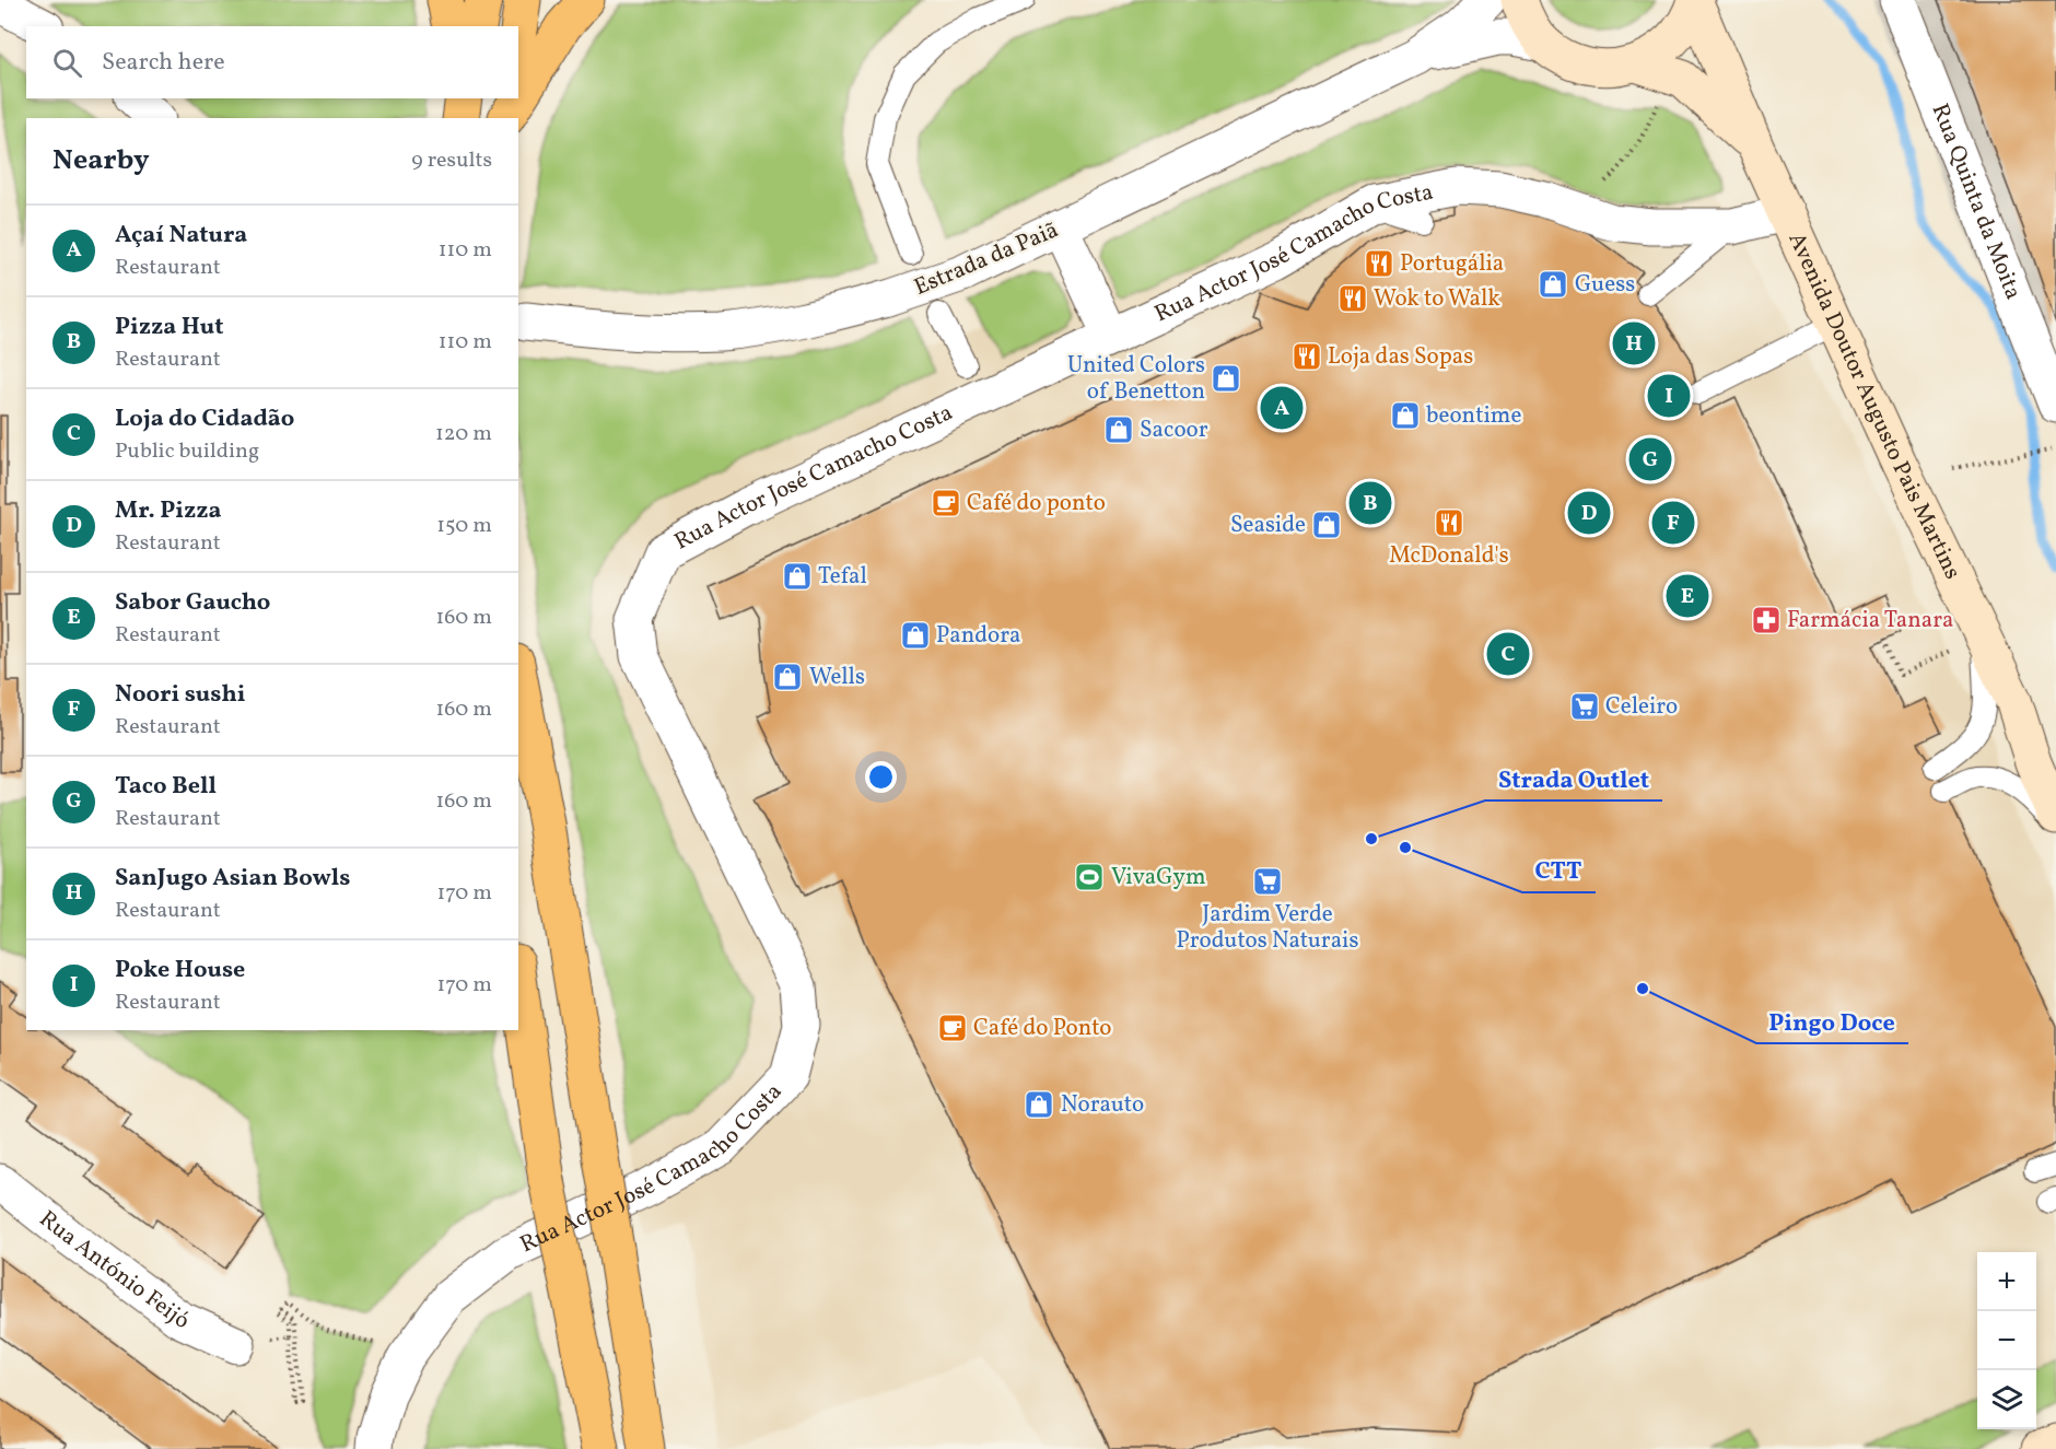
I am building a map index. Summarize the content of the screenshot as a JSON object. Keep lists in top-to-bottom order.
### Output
{
  "streets": {
    "main road": ["Avenida Doutor Augusto Pais Martins"],
    "street": [
      "Rua Quinta da Moita",
      "Rua Actor José Camacho Costa",
      "Estrada da Paiã",
      "Rua António Feijó"
    ]
  },
  "crossings": [
    ["Rua Actor José Camacho Costa", "Avenida Doutor Augusto Pais Martins"]
  ],
  "places": {
    "restaurant": [
      "Portugália",
      "Wok to Walk",
      "Loja das Sopas",
      "McDonald's"
    ],
    "shop": [
      "Guess",
      "United Colors of Benetton",
      "beontime",
      "Sacoor",
      "Seaside",
      "Tefal",
      "Pandora",
      "Wells",
      "Norauto"
    ],
    "cafe": ["Café do ponto", "Café do Ponto"],
    "pharmacy": ["Farmácia Tanara"],
    "supermarket": ["Celeiro", "Jardim Verde Produtos Naturais"],
    "other": ["Strada Outlet", "CTT", "Pingo Doce"],
    "sports": ["VivaGym"]
  },
  "page": {
    "search": "Search here",
    "heading": ["Nearby", "9 results"],
    "list": [
      {
        "mark": "A",
        "name": "Açaí Natura",
        "note": "Restaurant",
        "value": "110 m"
      },
      {
        "mark": "B",
        "name": "Pizza Hut",
        "note": "Restaurant",
        "value": "110 m"
      },
      {
        "mark": "C",
        "name": "Loja do Cidadão",
        "note": "Public building",
        "value": "120 m"
      },
      {
        "mark": "D",
        "name": "Mr. Pizza",
        "note": "Restaurant",
        "value": "150 m"
      },
      {
        "mark": "E",
        "name": "Sabor Gaucho",
        "note": "Restaurant",
        "value": "160 m"
      },
      {
        "mark": "F",
        "name": "Noori sushi",
        "note": "Restaurant",
        "value": "160 m"
      },
      {
        "mark": "G",
        "name": "Taco Bell",
        "note": "Restaurant",
        "value": "160 m"
      },
      {
        "mark": "H",
        "name": "SanJugo Asian Bowls",
        "note": "Restaurant",
        "value": "170 m"
      },
      {
        "mark": "I",
        "name": "Poke House",
        "note": "Restaurant",
        "value": "170 m"
      }
    ],
    "pins": [
      "H",
      "I",
      "A",
      "G",
      "B",
      "D",
      "F",
      "E",
      "C"
    ],
    "map_buttons": ["+", "−"]
  }
}
